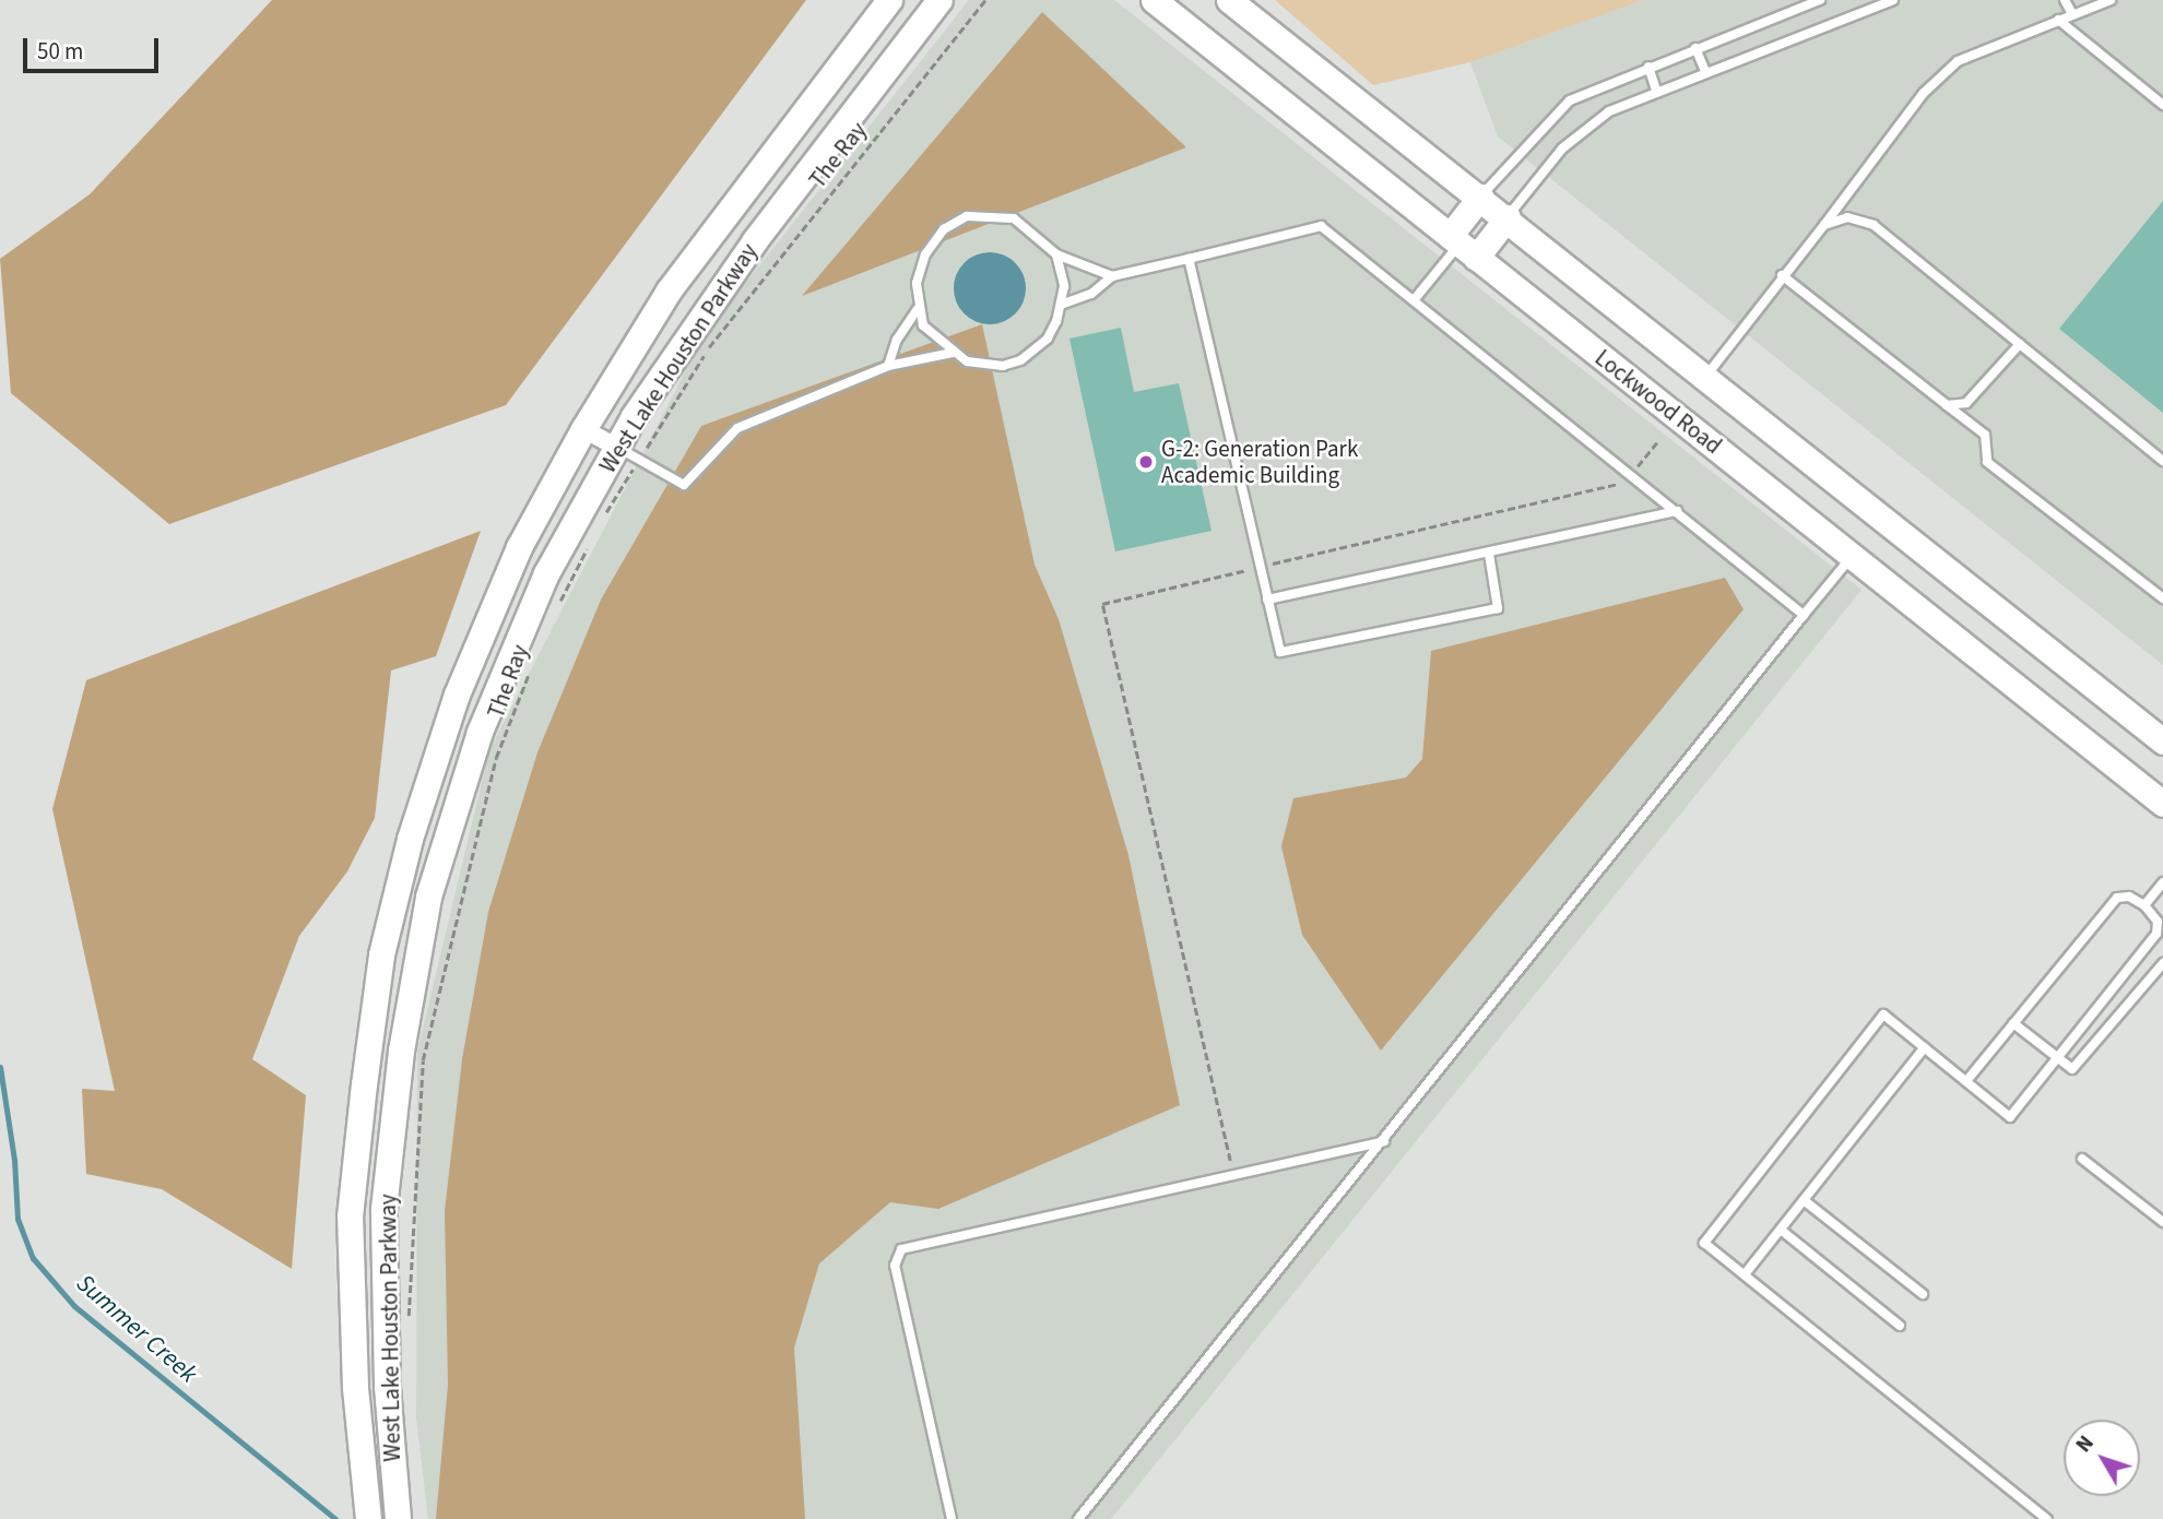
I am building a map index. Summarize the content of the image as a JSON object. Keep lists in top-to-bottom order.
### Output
{
  "streets": {
    "main road": ["West Lake Houston Parkway", "Lockwood Road"],
    "path": ["The Ray"]
  },
  "water": ["Summer Creek"],
  "places": ["G-2: Generation Park Academic Building"],
  "scale_bar": "50 m",
  "north": "top left"
}
